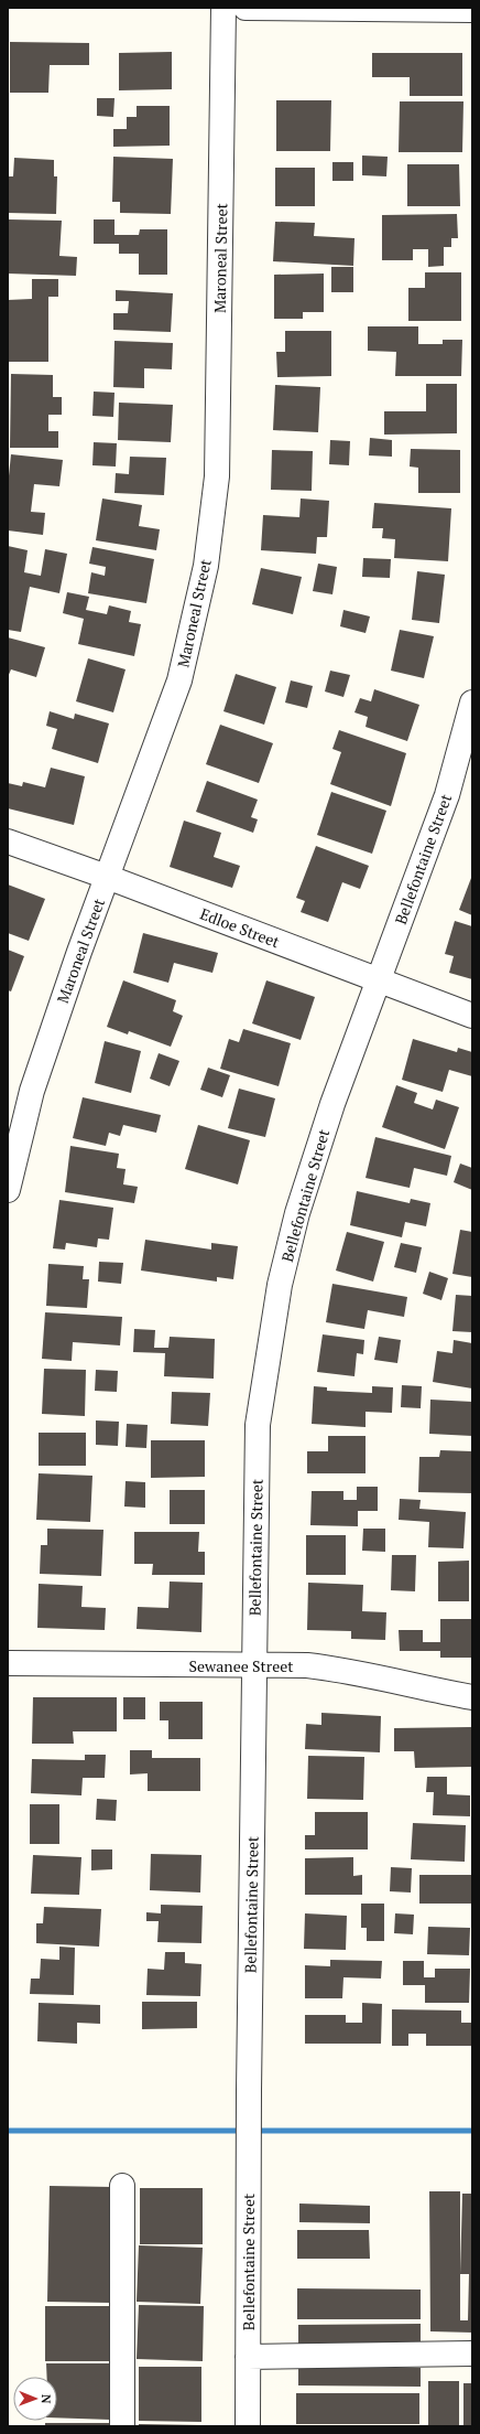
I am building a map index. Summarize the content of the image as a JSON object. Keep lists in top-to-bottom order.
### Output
{
  "streets": {
    "street": [
      "Maroneal Street",
      "Bellefontaine Street",
      "Edloe Street",
      "Sewanee Street"
    ]
  },
  "crossings": [
    ["Maroneal Street", "Edloe Street"],
    ["Bellefontaine Street", "Edloe Street"],
    ["Bellefontaine Street", "Sewanee Street"]
  ],
  "north": "right"
}
